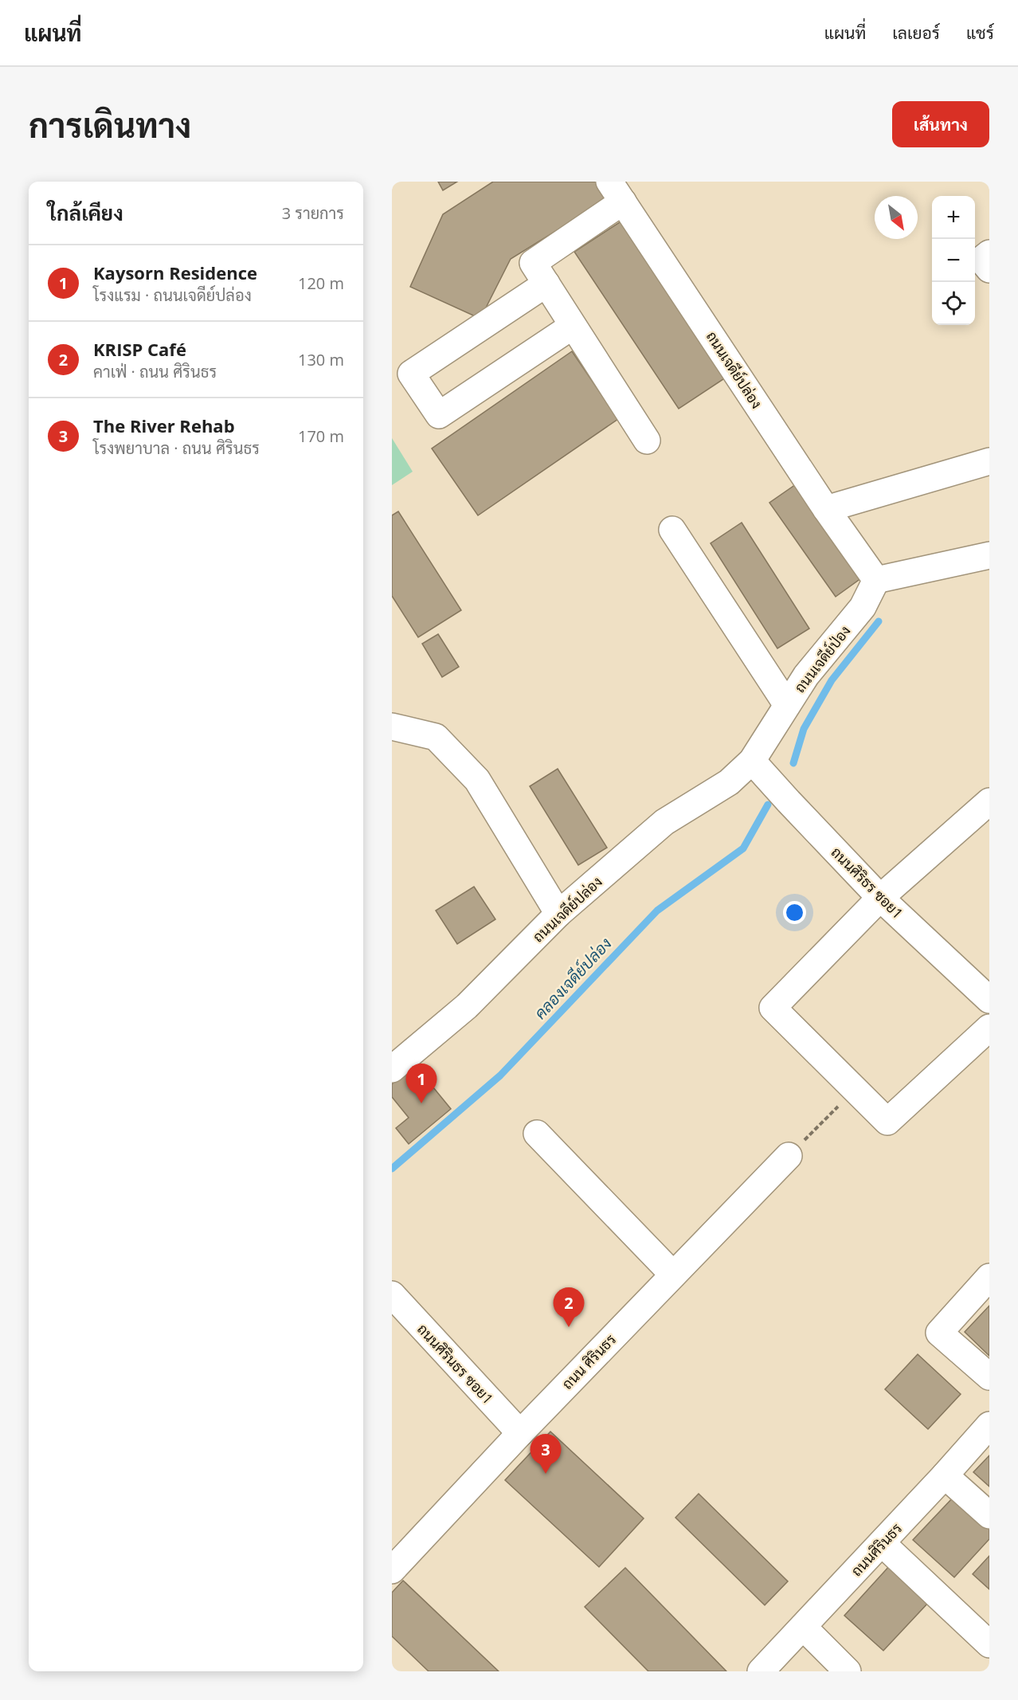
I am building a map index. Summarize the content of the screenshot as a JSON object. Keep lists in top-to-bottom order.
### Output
{
  "streets": {
    "street": [
      "ถนนเจดีย์ปล่อง",
      "ถนนเจดีย์ป่อง",
      "ถนนศิริธร ซอย1",
      "ถนน ศิรินธร",
      "ถนนศิรินธร ซอย1",
      "ถนนศิรินธร"
    ]
  },
  "crossings": [
    ["ถนนเจดีย์ปล่อง", "ถนนเจดีย์ป่อง"],
    ["ถนนเจดีย์ปล่อง", "ถนนศิริธร ซอย1"],
    ["ถนนเจดีย์ป่อง", "ถนนศิริธร ซอย1"],
    ["ถนน ศิรินธร", "ถนนศิรินธร ซอย1"]
  ],
  "water": ["คลองเจดีย์ปล่อง"],
  "north": "bottom right",
  "page": {
    "header": "แผนที่",
    "nav": ["แผนที่", "เลเยอร์", "แชร์"],
    "buttons": "เส้นทาง",
    "title": "การเดินทาง",
    "heading": ["ใกล้เคียง", "3 รายการ"],
    "map_buttons": ["+", "−"],
    "list": [
      {
        "mark": "1",
        "name": "Kaysorn Residence",
        "note": "โรงแรม · ถนนเจดีย์ปล่อง",
        "value": "120 m"
      },
      {
        "mark": "2",
        "name": "KRISP Café",
        "note": "คาเฟ่ · ถนน ศิรินธร",
        "value": "130 m"
      },
      {
        "mark": "3",
        "name": "The River Rehab",
        "note": "โรงพยาบาล · ถนน ศิรินธร",
        "value": "170 m"
      }
    ],
    "pins": ["1", "2", "3"]
  }
}
